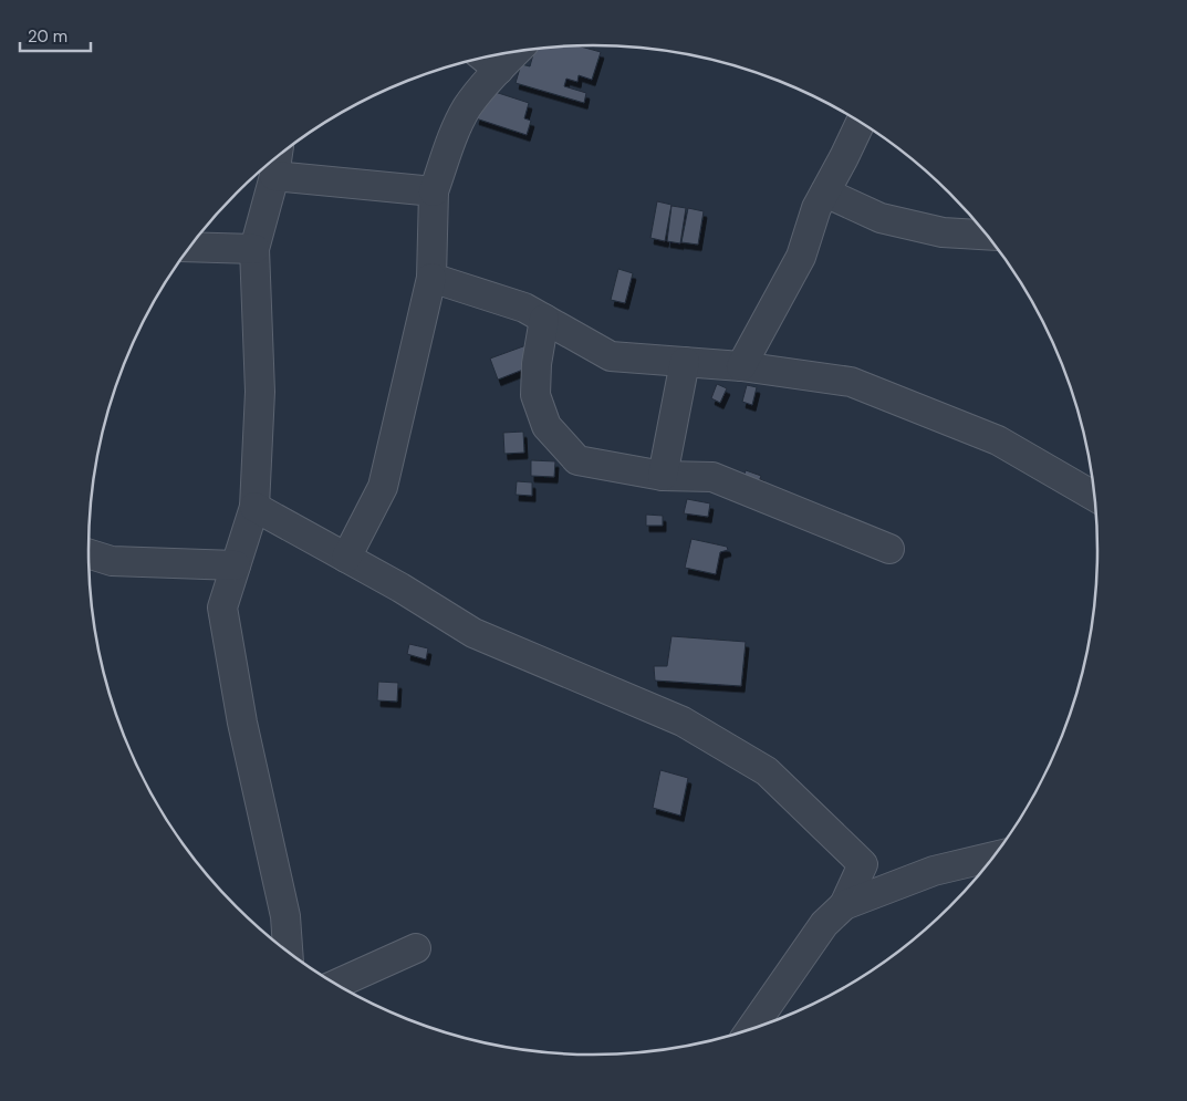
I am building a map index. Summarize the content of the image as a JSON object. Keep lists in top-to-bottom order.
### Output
{
  "scale_bar": "20 m"
}
